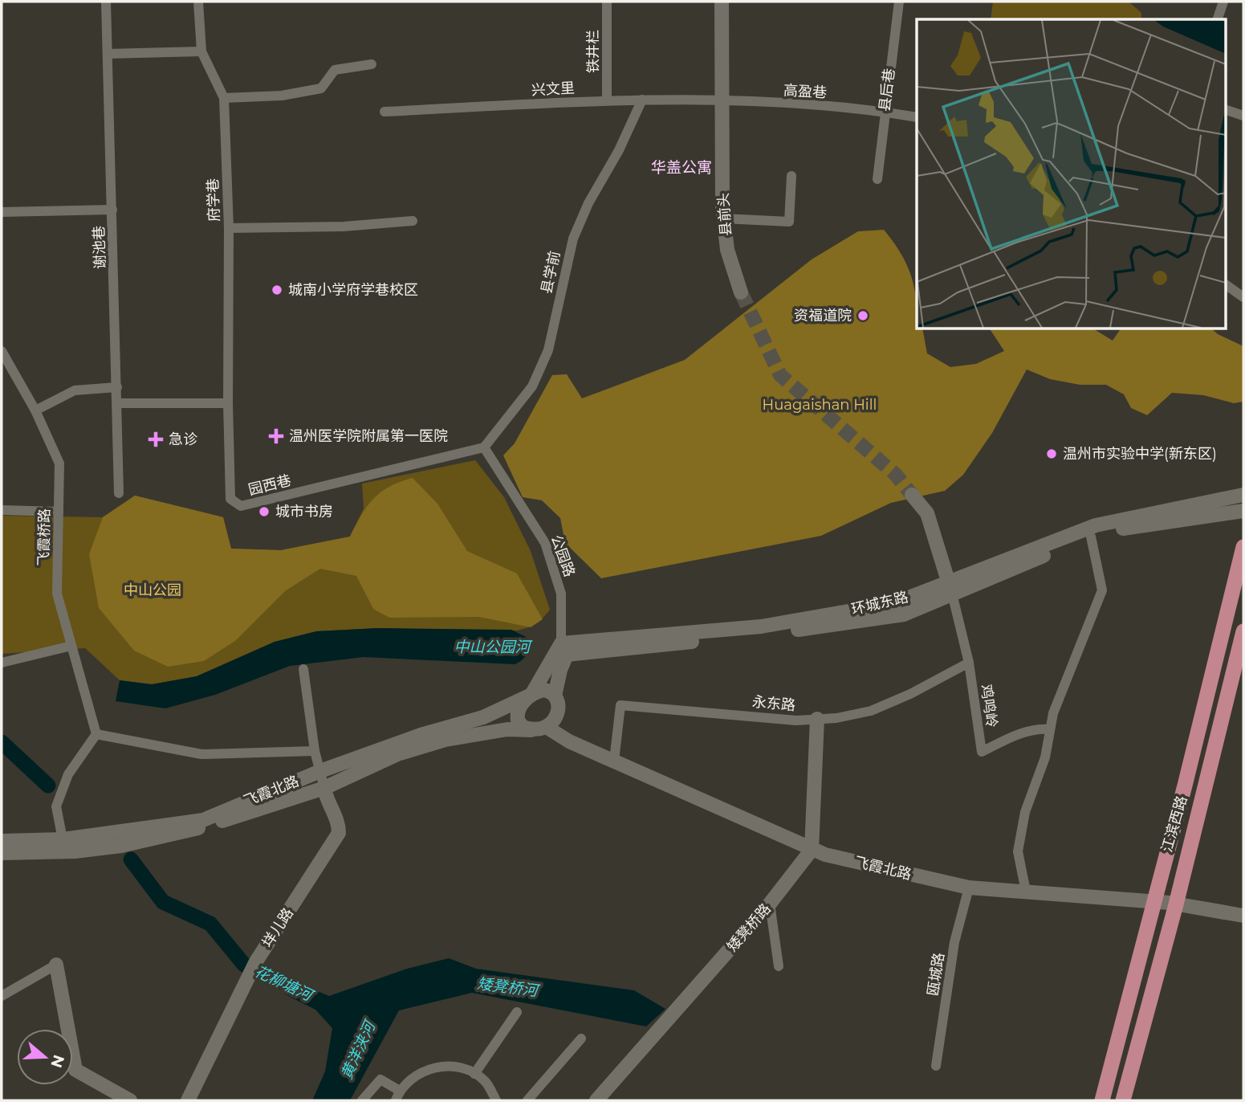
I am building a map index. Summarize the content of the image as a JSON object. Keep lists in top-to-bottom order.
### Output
{
  "streets": {
    "main road": [
      "县前头",
      "环城东路",
      "飞霞北路",
      "江滨西路",
      "垟儿路",
      "矮凳桥路"
    ],
    "street": [
      "铁井栏",
      "兴文里",
      "县后巷",
      "高盈巷",
      "府学巷",
      "谢池巷",
      "县学前",
      "园西巷",
      "飞霞桥路",
      "公园路",
      "永东路",
      "鸡鸣岭",
      "瓯城路"
    ]
  },
  "crossings": [
    ["铁井栏", "兴文里"],
    ["兴文里", "高盈巷"],
    ["兴文里", "县前头"],
    ["兴文里", "县学前"],
    ["县后巷", "高盈巷"],
    ["高盈巷", "县前头"],
    ["府学巷", "园西巷"],
    ["县学前", "园西巷"],
    ["县学前", "公园路"],
    ["园西巷", "公园路"],
    ["公园路", "环城东路"],
    ["环城东路", "鸡鸣岭"],
    ["永东路", "鸡鸣岭"],
    ["永东路", "飞霞北路"],
    ["飞霞北路", "江滨西路"],
    ["飞霞北路", "垟儿路"],
    ["飞霞北路", "矮凳桥路"],
    ["飞霞北路", "瓯城路"]
  ],
  "districts": ["华盖公寓"],
  "water": [
    "中山公园河",
    "花柳塘河",
    "矮凳桥河",
    "黄洋浃河"
  ],
  "parks": ["Huagaishan Hill", "中山公园"],
  "places": {
    "other": [
      "城南小学府学巷校区",
      "资福道院",
      "温州市实验中学(新东区)",
      "城市书房"
    ],
    "health": ["温州医学院附属第一医院", "急诊"]
  },
  "north": "right"
}
